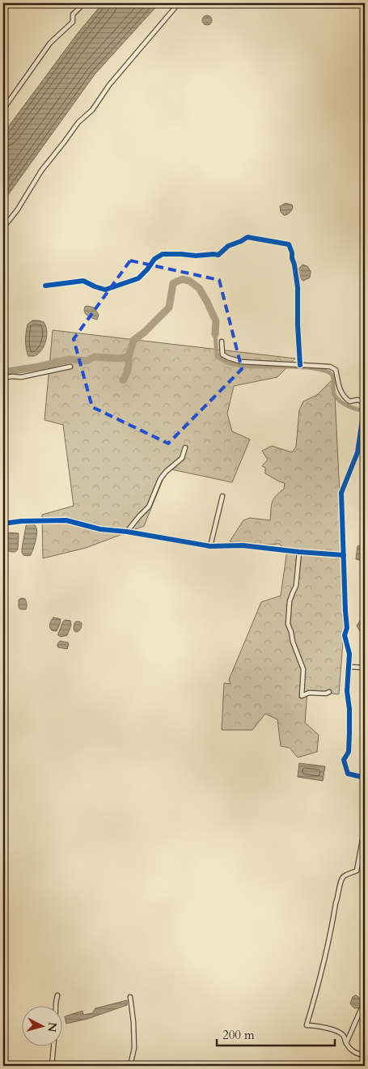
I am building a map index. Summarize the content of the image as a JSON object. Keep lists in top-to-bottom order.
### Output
{
  "scale_bar": "200 m",
  "north": "right"
}
